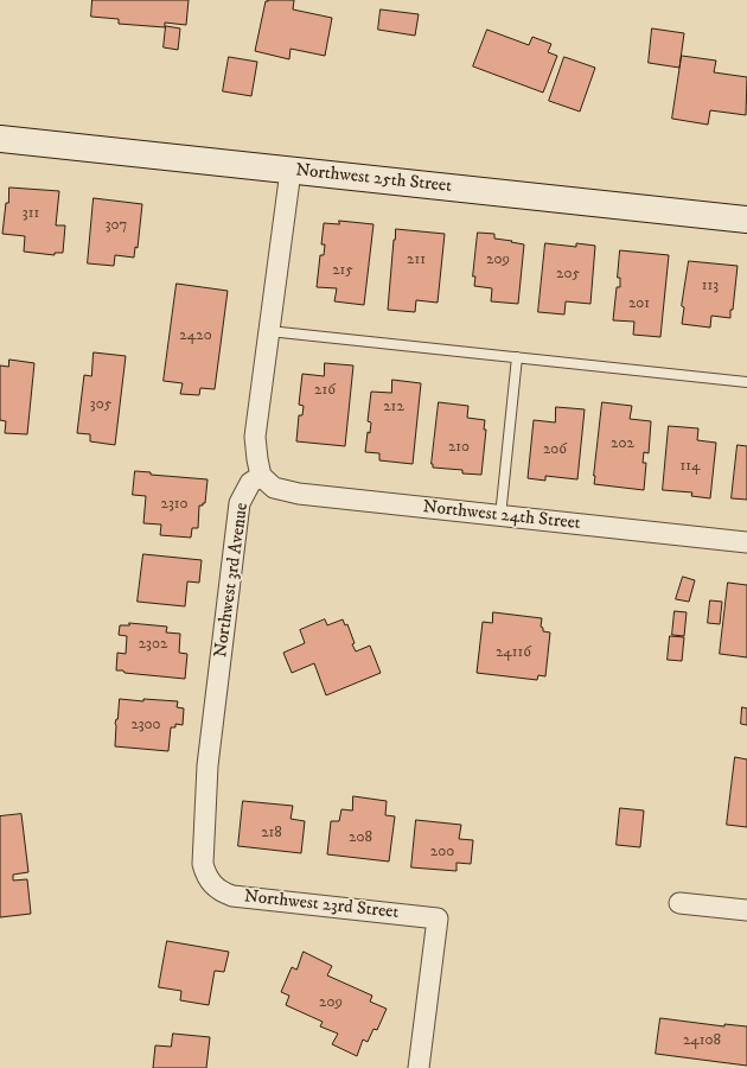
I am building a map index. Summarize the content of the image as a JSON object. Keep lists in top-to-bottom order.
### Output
{
  "streets": {
    "street": [
      "Northwest 25th Street",
      "Northwest 24th Street",
      "Northwest 3rd Avenue",
      "Northwest 23rd Street"
    ]
  },
  "crossings": [
    ["Northwest 24th Street", "Northwest 3rd Avenue"],
    ["Northwest 3rd Avenue", "Northwest 23rd Street"]
  ],
  "house_numbers": [
    "311",
    "307",
    "211",
    "209",
    "215",
    "205",
    "113",
    "201",
    "2420",
    "216",
    "305",
    "212",
    "202",
    "210",
    "206",
    "114",
    "2310",
    "2302",
    "24116",
    "2300",
    "218",
    "208",
    "200",
    "209",
    "24108"
  ]
}
